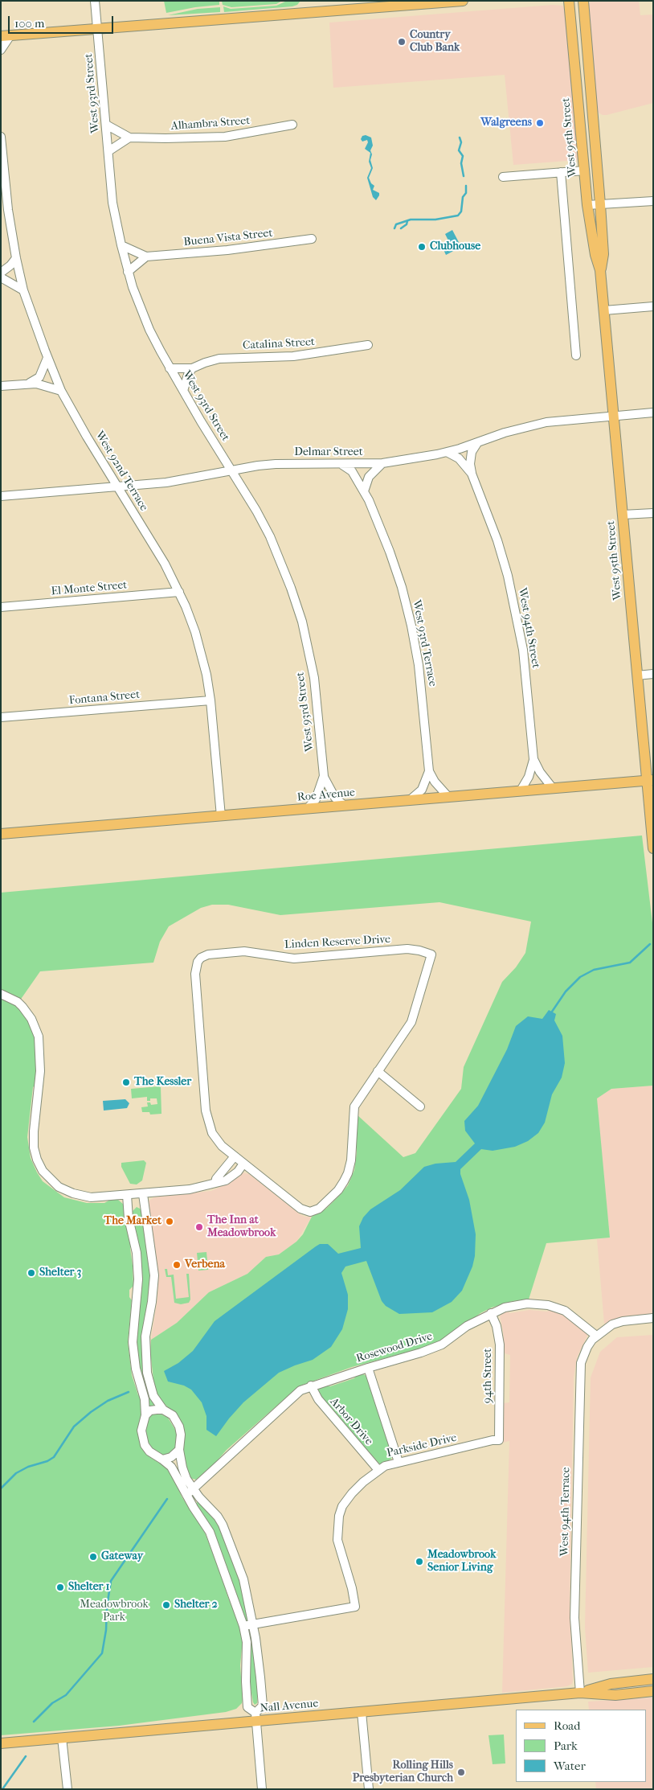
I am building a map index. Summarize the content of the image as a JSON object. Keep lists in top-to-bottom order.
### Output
{
  "streets": {
    "main road": ["West 95th Street", "Roe Avenue", "Nall Avenue"],
    "street": [
      "West 93rd Street",
      "Alhambra Street",
      "Buena Vista Street",
      "Catalina Street",
      "Delmar Street",
      "West 92nd Terrace",
      "El Monte Street",
      "West 94th Street",
      "West 93rd Terrace",
      "Fontana Street",
      "Linden Reserve Drive",
      "Rosewood Drive",
      "94th Street",
      "Arbor Drive",
      "Parkside Drive",
      "West 94th Terrace"
    ]
  },
  "crossings": [
    ["West 93rd Street", "Alhambra Street"],
    ["West 93rd Street", "Buena Vista Street"],
    ["West 93rd Street", "Catalina Street"],
    ["West 93rd Street", "Delmar Street"],
    ["West 93rd Street", "Roe Avenue"],
    ["West 95th Street", "Delmar Street"],
    ["West 95th Street", "Roe Avenue"],
    ["Delmar Street", "West 92nd Terrace"],
    ["Delmar Street", "West 94th Street"],
    ["Delmar Street", "West 93rd Terrace"],
    ["West 92nd Terrace", "El Monte Street"],
    ["West 92nd Terrace", "Fontana Street"],
    ["West 92nd Terrace", "Roe Avenue"],
    ["West 94th Street", "Roe Avenue"],
    ["West 93rd Terrace", "Roe Avenue"],
    ["Rosewood Drive", "94th Street"],
    ["Rosewood Drive", "Arbor Drive"],
    ["Rosewood Drive", "West 94th Terrace"],
    ["94th Street", "Parkside Drive"],
    ["Arbor Drive", "Parkside Drive"],
    ["West 94th Terrace", "Nall Avenue"]
  ],
  "parks": ["Meadowbrook Park"],
  "places": [
    "Country Club Bank",
    "Walgreens",
    "Clubhouse",
    "The Kessler",
    "The Market",
    "The Inn at Meadowbrook",
    "Verbena",
    "Shelter 3",
    "Gateway",
    "Meadowbrook Senior Living",
    "Shelter 1",
    "Shelter 2",
    "Rolling Hills Presbyterian Church"
  ],
  "legend": ["Road", "Park", "Water"],
  "scale_bar": "100 m"
}
